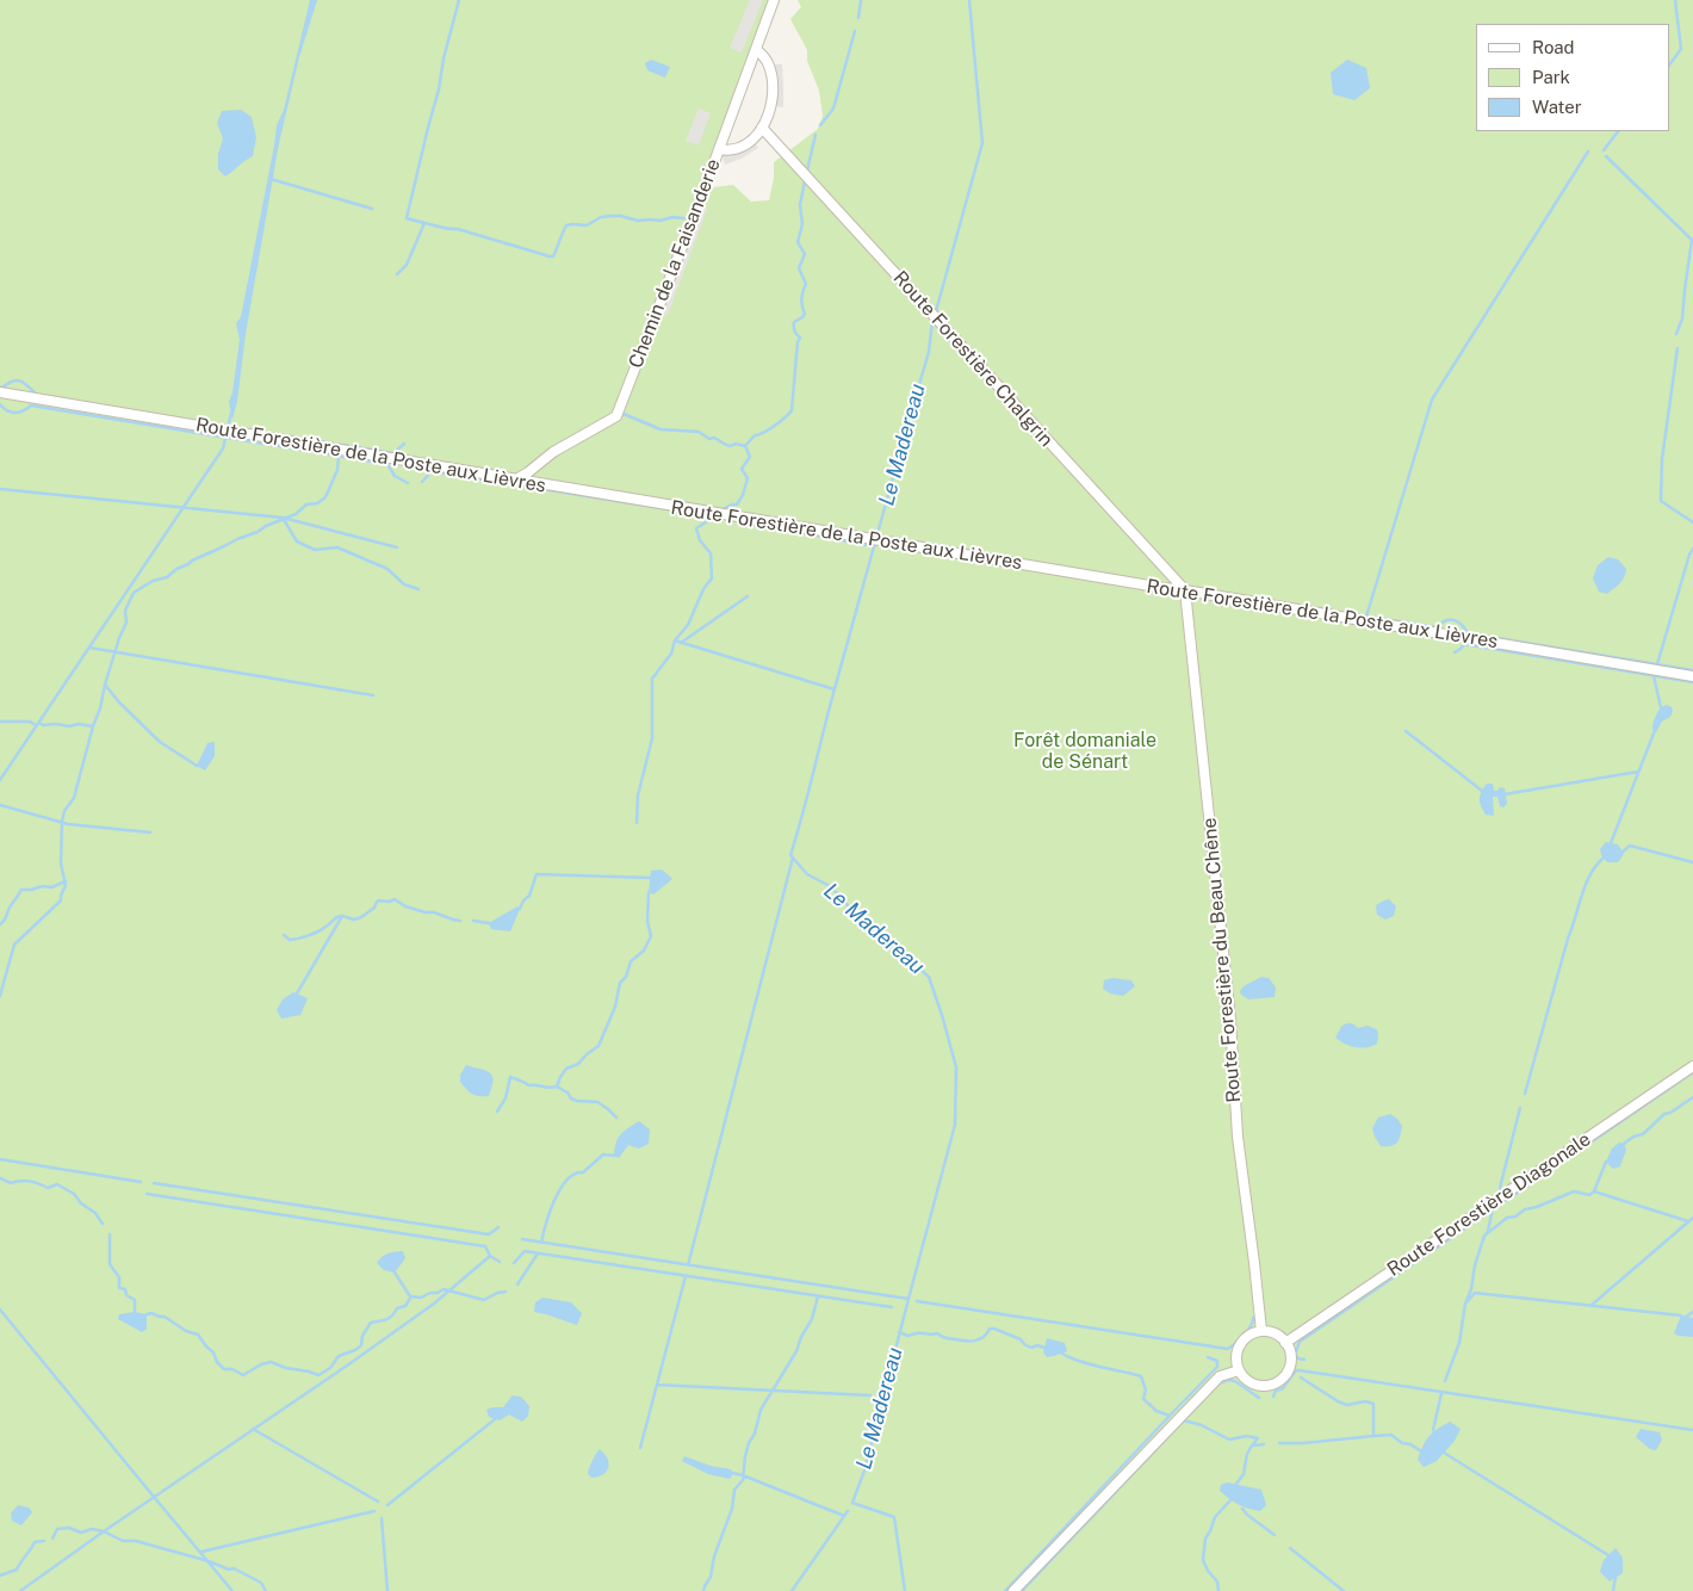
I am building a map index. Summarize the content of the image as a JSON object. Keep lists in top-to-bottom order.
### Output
{
  "streets": {
    "street": [
      "Chemin de la Faisanderie",
      "Route Forestière Chalgrin",
      "Route Forestière de la Poste aux Lièvres",
      "Route Forestière du Beau Chêne",
      "Route Forestière Diagonale"
    ]
  },
  "crossings": [
    ["Chemin de la Faisanderie", "Route Forestière de la Poste aux Lièvres"],
    ["Route Forestière Chalgrin", "Route Forestière de la Poste aux Lièvres"],
    ["Route Forestière Chalgrin", "Route Forestière du Beau Chêne"],
    ["Route Forestière de la Poste aux Lièvres", "Route Forestière du Beau Chêne"],
    ["Route Forestière du Beau Chêne", "Route Forestière Diagonale"]
  ],
  "water": ["Le Madereau"],
  "parks": ["Forêt domaniale de Sénart"],
  "legend": ["Road", "Park", "Water"]
}
